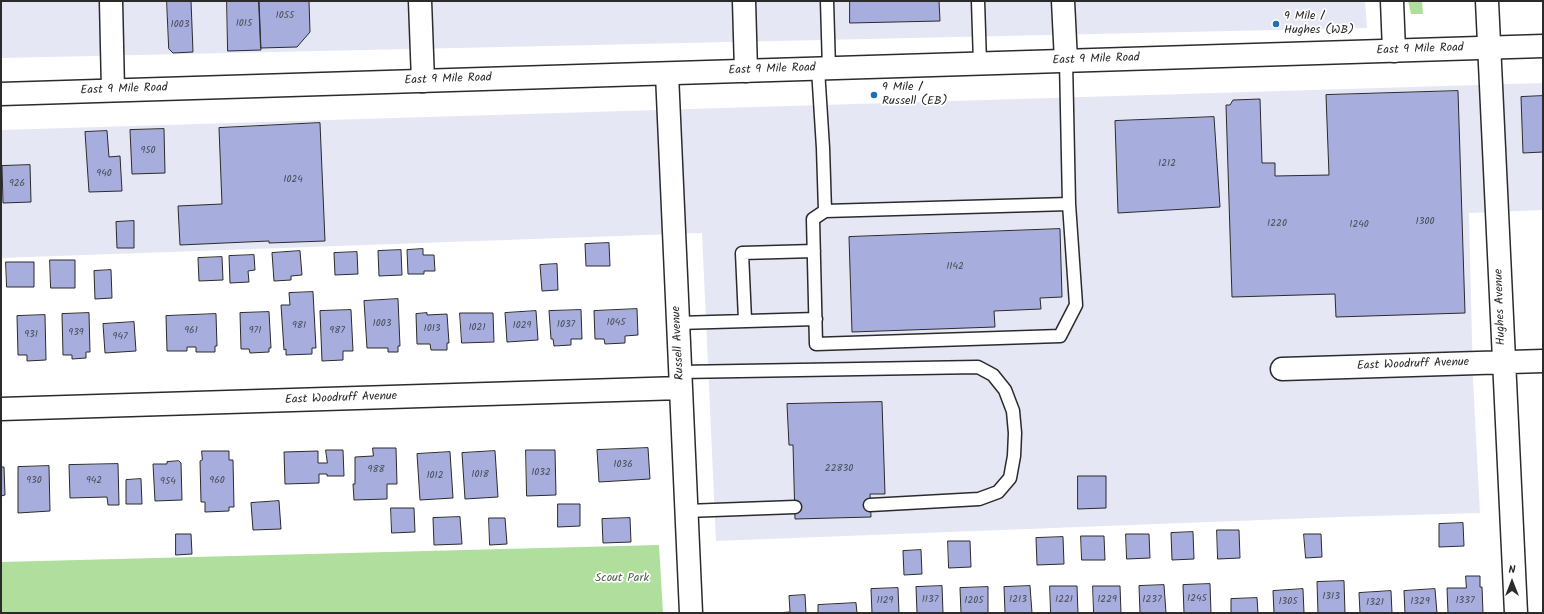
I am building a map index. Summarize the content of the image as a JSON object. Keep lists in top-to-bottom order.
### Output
{
  "streets": {
    "street": [
      "East 9 Mile Road",
      "Hughes Avenue",
      "Russell Avenue",
      "East Woodruff Avenue"
    ]
  },
  "crossings": [
    ["East 9 Mile Road", "Hughes Avenue"],
    ["East 9 Mile Road", "Russell Avenue"],
    ["Hughes Avenue", "East Woodruff Avenue"],
    ["Russell Avenue", "East Woodruff Avenue"]
  ],
  "parks": ["Scout Park"],
  "places": ["9 Mile / Hughes (WB)", "9 Mile / Russell (EB)"],
  "house_numbers": [
    "1055",
    "1015",
    "1003",
    "950",
    "1212",
    "940",
    "1024",
    "926",
    "1300",
    "1220",
    "1240",
    "1142",
    "1045",
    "1003",
    "1037",
    "981",
    "1029",
    "1021",
    "1013",
    "961",
    "971",
    "987",
    "939",
    "931",
    "947",
    "1036",
    "22830",
    "988",
    "1032",
    "1018",
    "1012",
    "930",
    "942",
    "960",
    "954",
    "1313",
    "1245",
    "1137",
    "1213",
    "1221",
    "1229",
    "1237",
    "1129",
    "1205",
    "1337",
    "1305",
    "1329",
    "1321"
  ],
  "north": "top"
}
